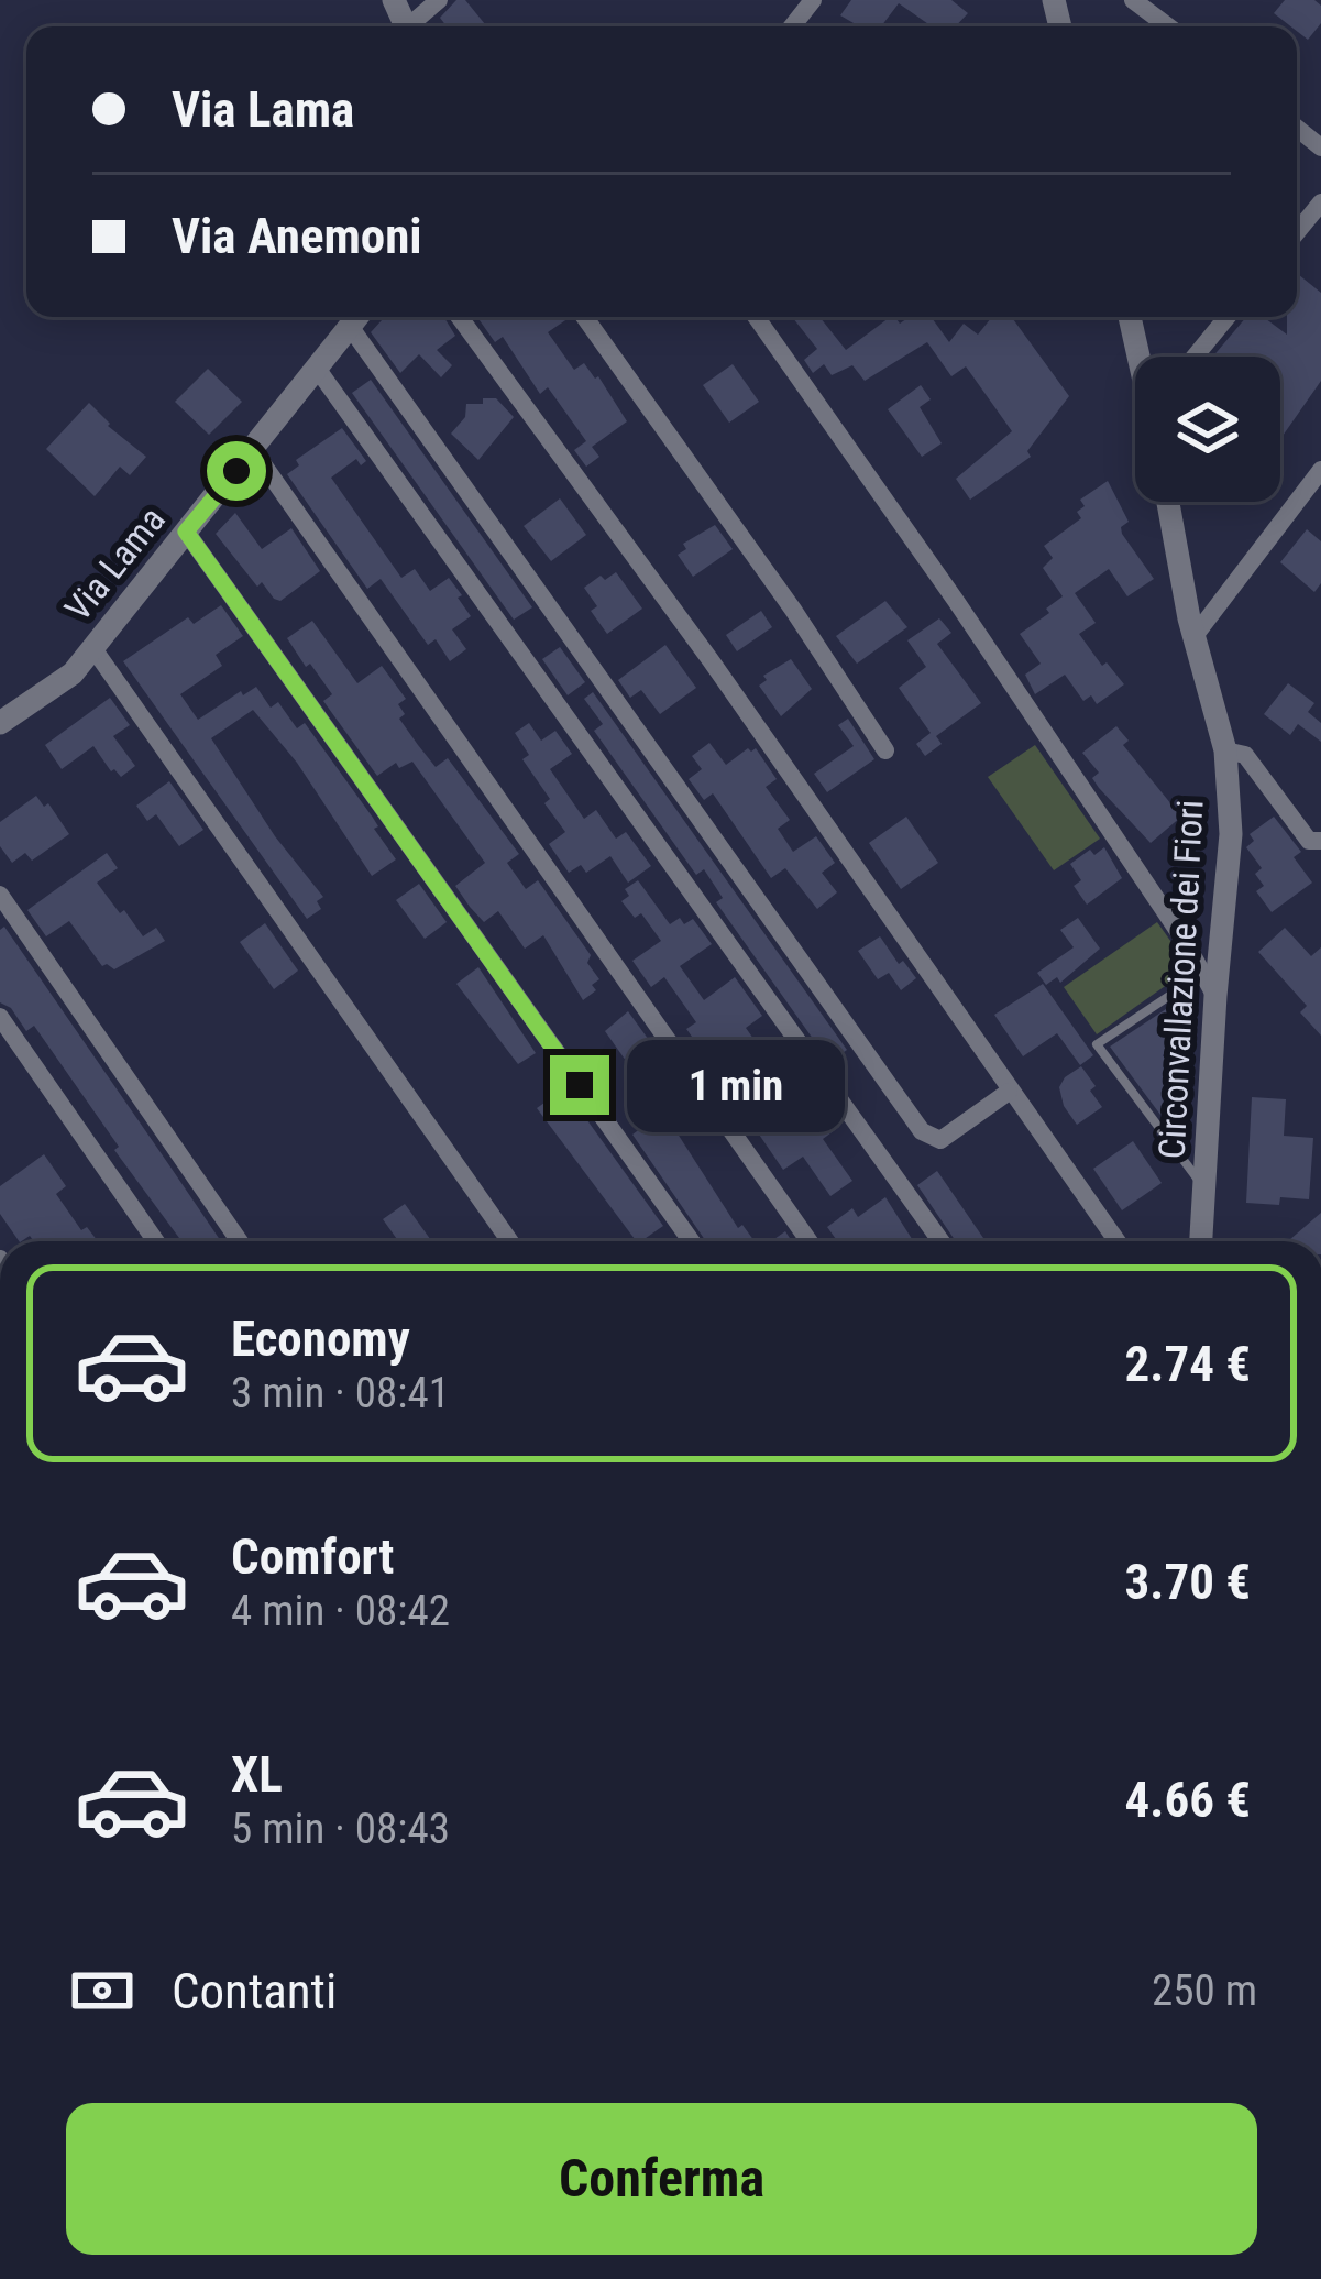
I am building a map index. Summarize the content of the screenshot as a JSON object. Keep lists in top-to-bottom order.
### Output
{
  "streets": {
    "street": ["Via Lama", "Circonvallazione dei Fiori"]
  },
  "page": {
    "banner": ["Via Lama", "Via Anemoni"],
    "bubble": "1 min",
    "list": [
      {
        "name": "Economy",
        "note": "3 min · 08:41",
        "value": "2.74 €"
      },
      {
        "name": "Comfort",
        "note": "4 min · 08:42",
        "value": "3.70 €"
      },
      {
        "name": "XL",
        "note": "5 min · 08:43",
        "value": "4.66 €"
      }
    ],
    "pay": ["Contanti", "250 m"],
    "buttons": "Conferma"
  }
}
